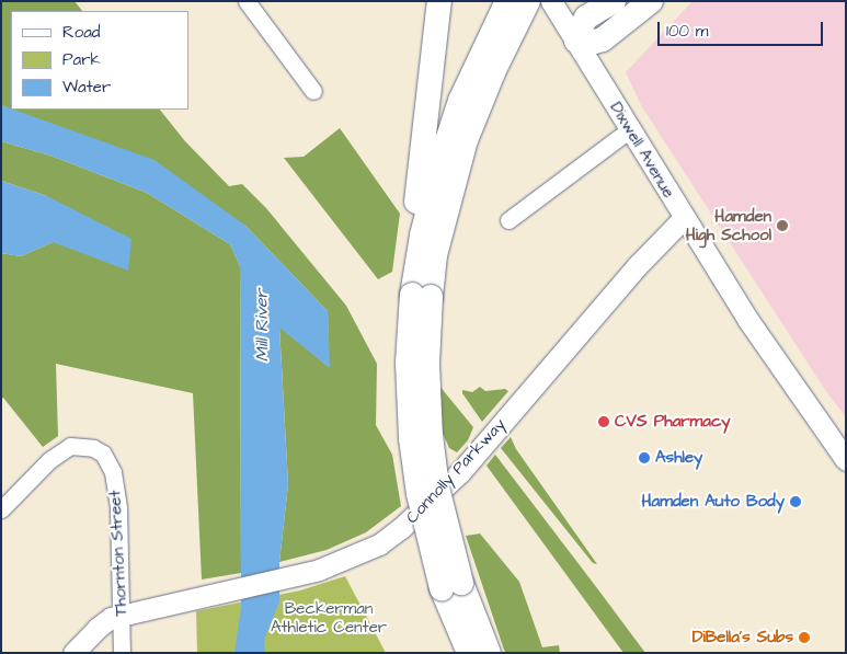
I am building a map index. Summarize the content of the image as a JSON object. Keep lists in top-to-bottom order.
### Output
{
  "streets": {
    "main road": ["Dixwell Avenue", "Connolly Parkway"],
    "street": ["Thornton Street"]
  },
  "crossings": [
    ["Dixwell Avenue", "Connolly Parkway"],
    ["Connolly Parkway", "Thornton Street"]
  ],
  "water": ["Mill River"],
  "parks": ["Beckerman Athletic Center"],
  "places": [
    "Hamden High School",
    "CVS Pharmacy",
    "Ashley",
    "Hamden Auto Body",
    "DiBella's Subs"
  ],
  "legend": ["Road", "Park", "Water"],
  "scale_bar": "100 m"
}
